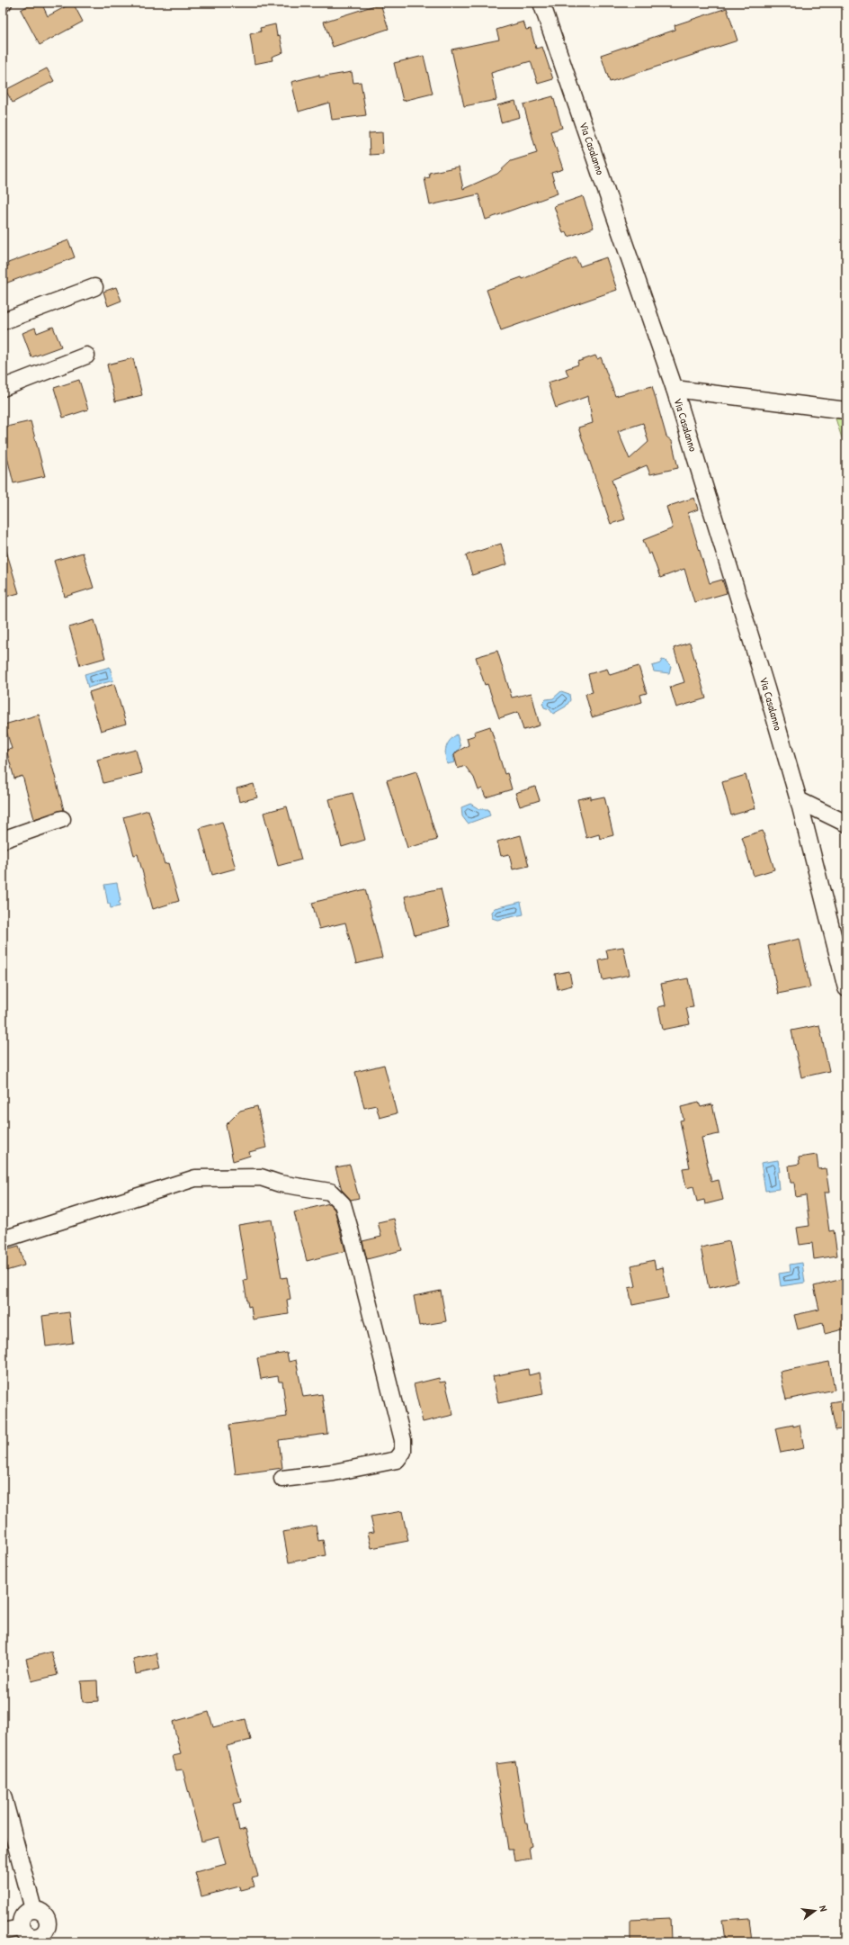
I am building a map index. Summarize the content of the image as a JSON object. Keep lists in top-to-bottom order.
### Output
{
  "streets": {
    "street": ["Via Casalanno"]
  },
  "north": "right"
}
